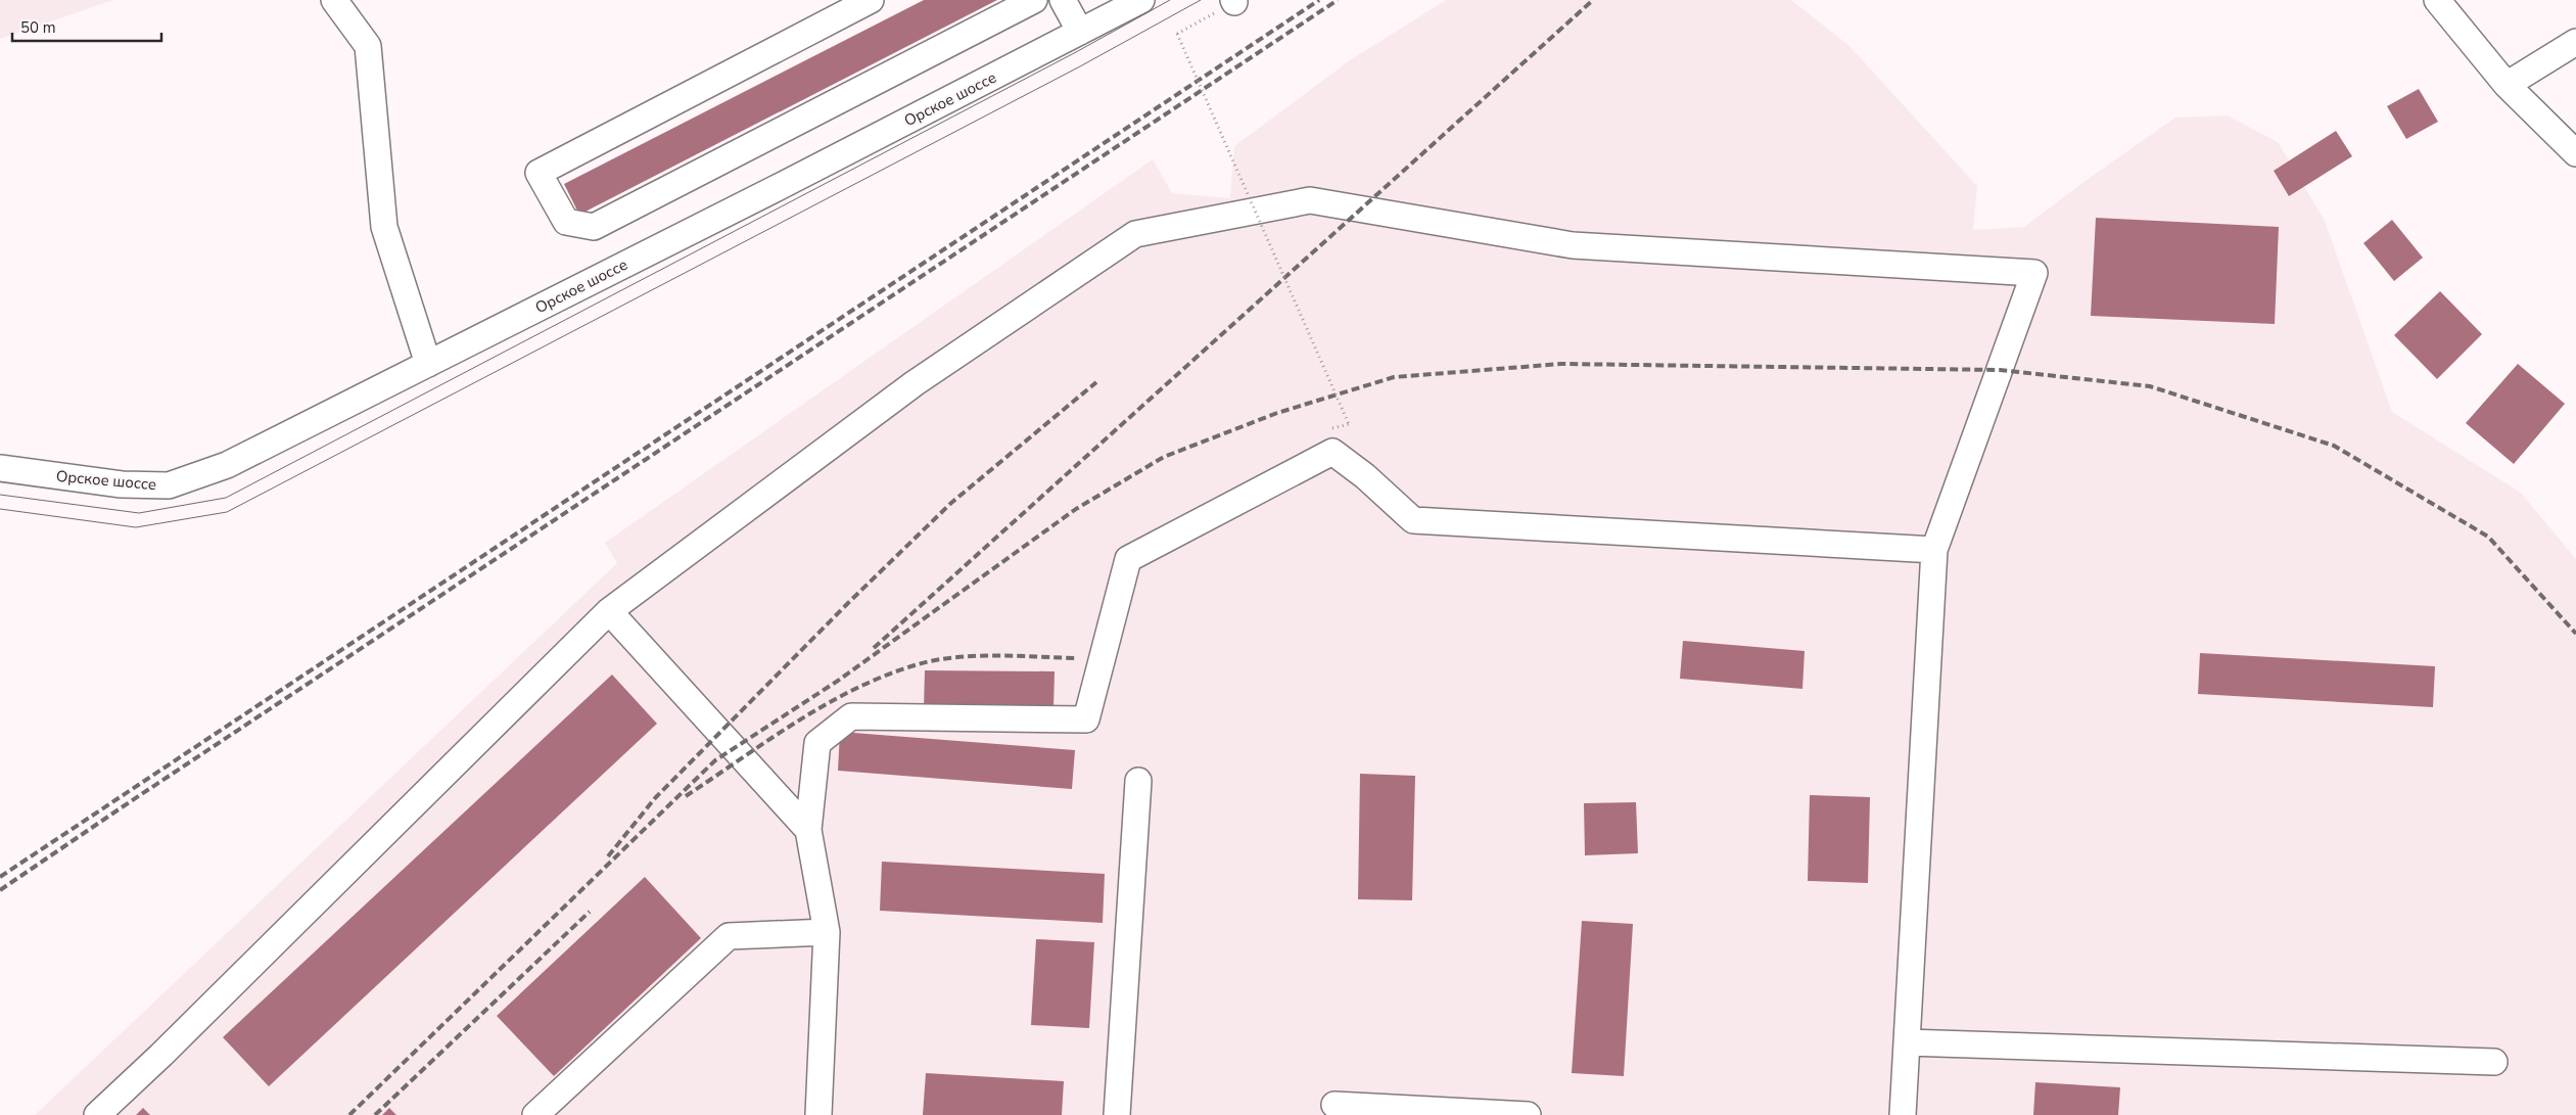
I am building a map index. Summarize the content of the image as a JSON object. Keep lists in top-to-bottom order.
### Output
{
  "streets": {
    "street": ["Орское шоссе"]
  },
  "scale_bar": "50 m"
}
